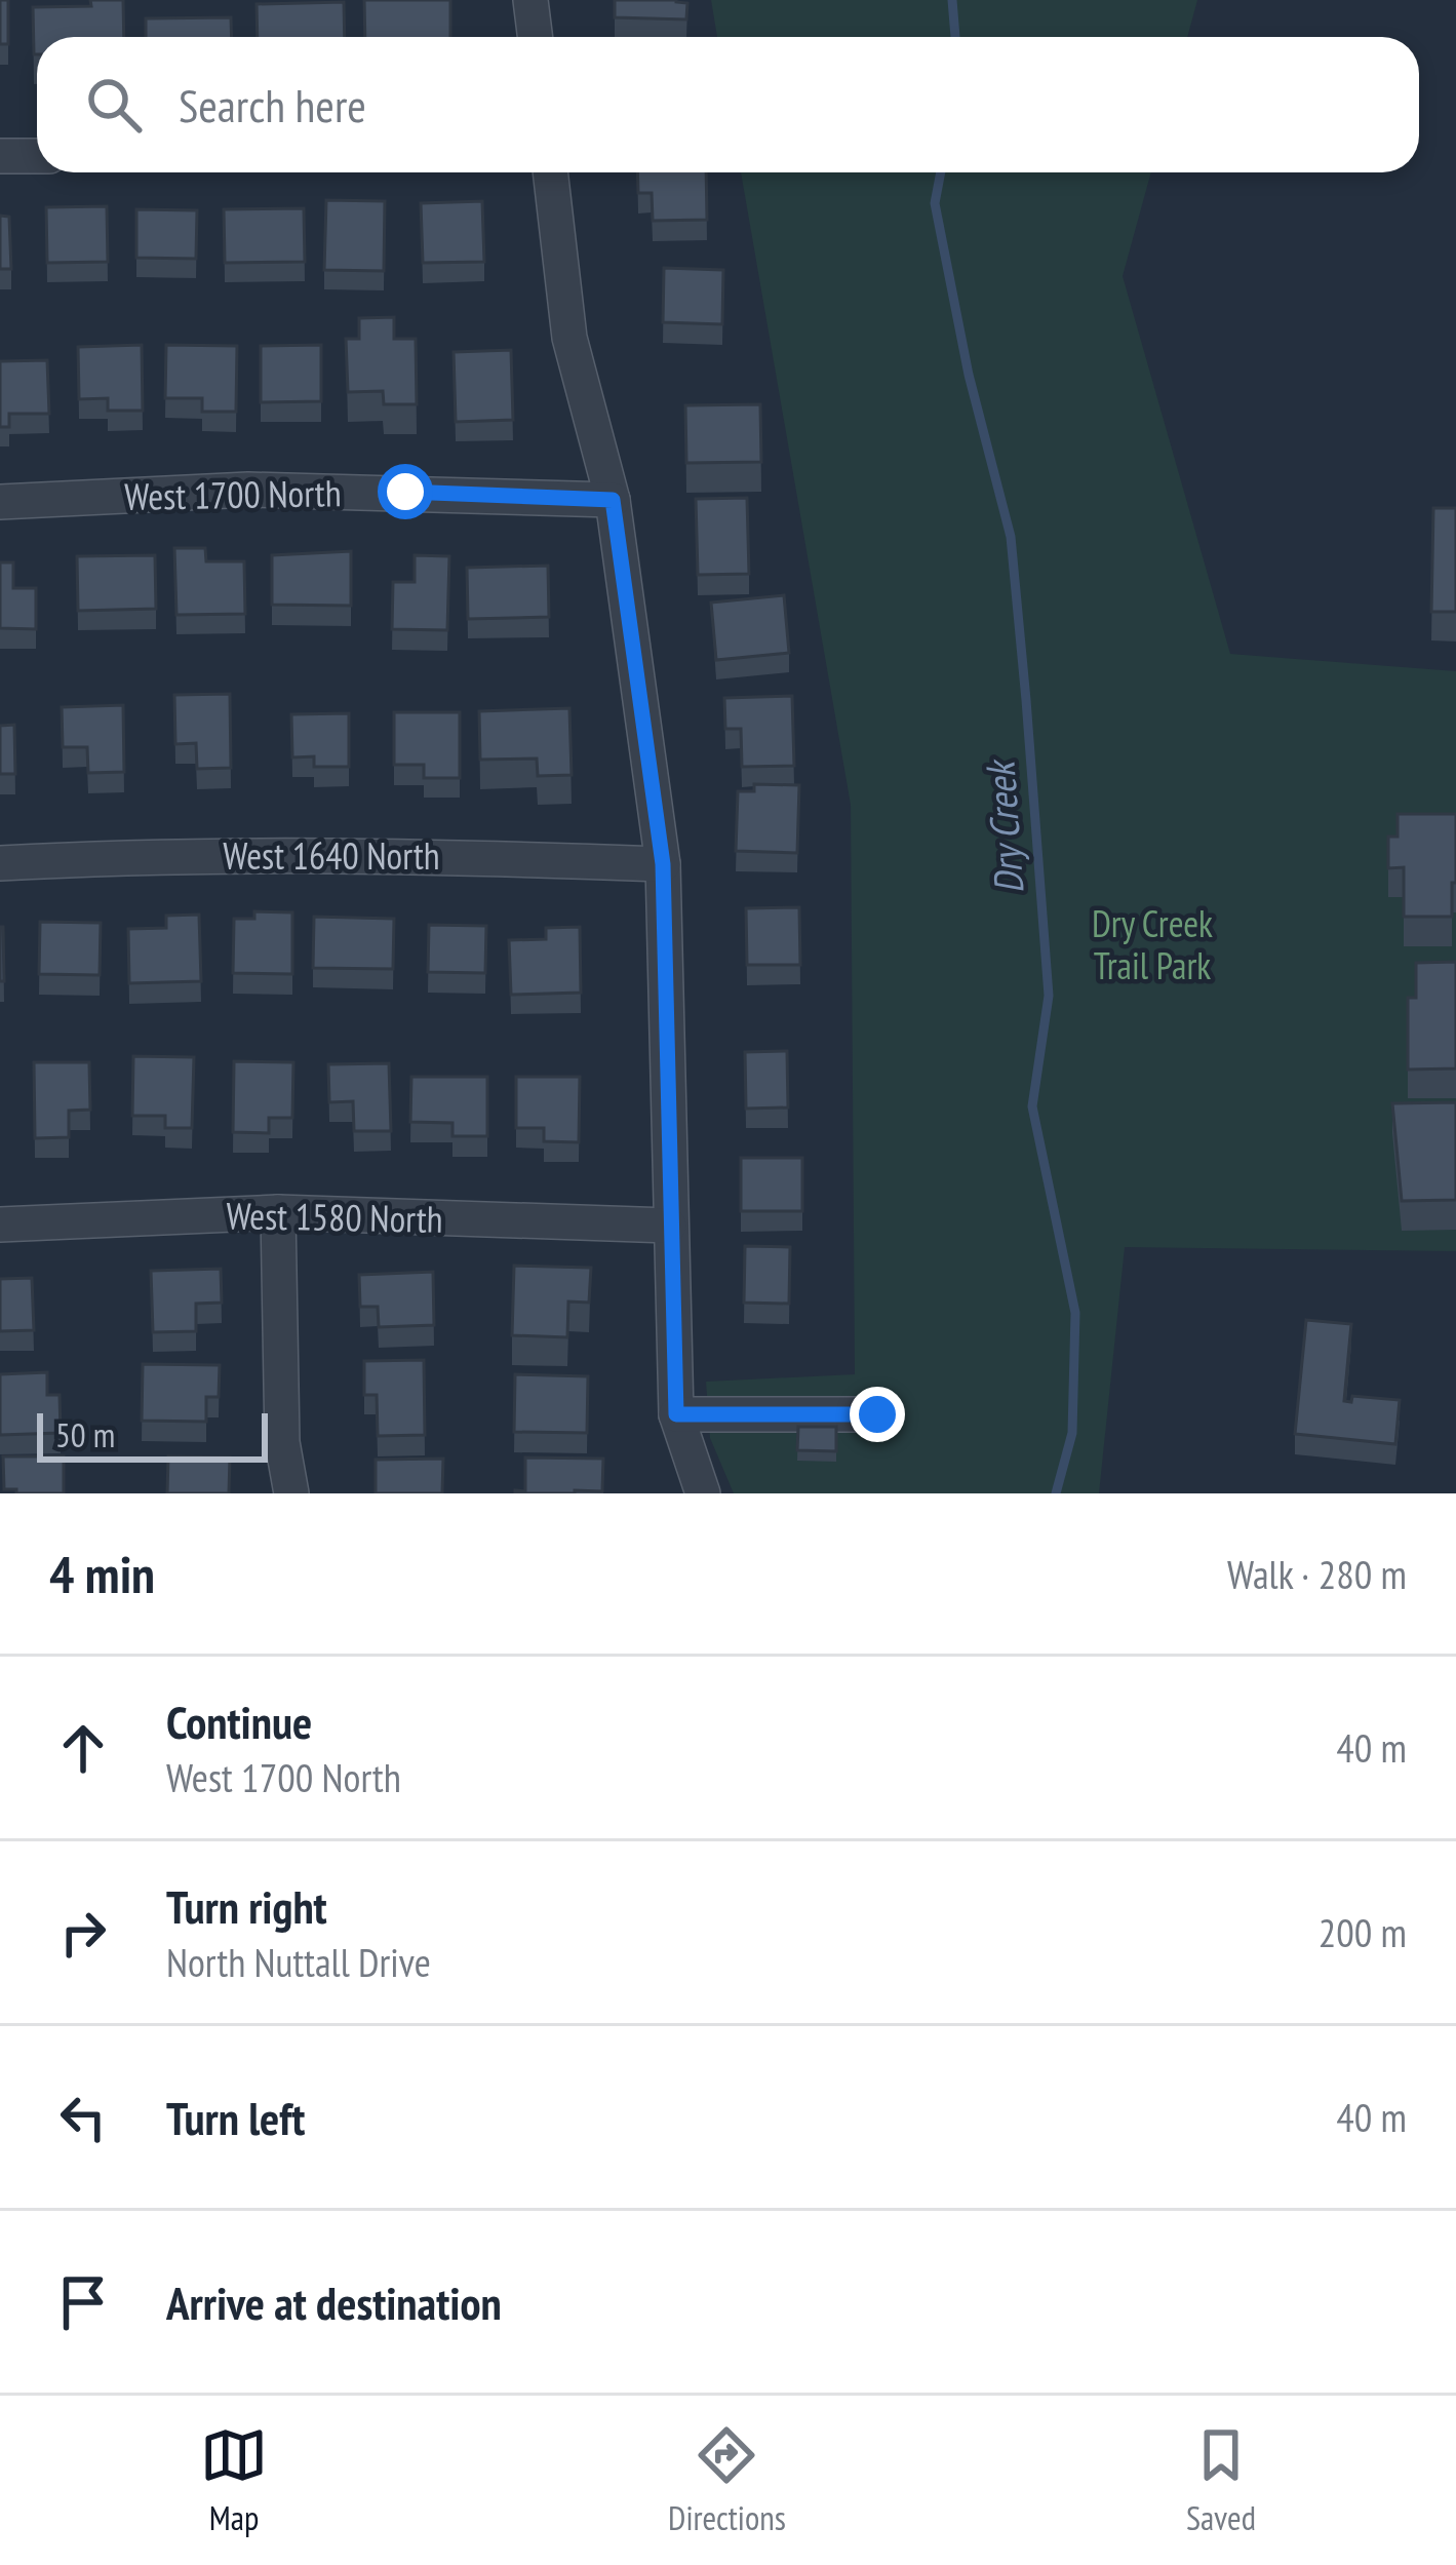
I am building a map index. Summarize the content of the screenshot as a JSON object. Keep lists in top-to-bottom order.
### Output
{
  "streets": {
    "street": ["West 1700 North", "West 1640 North", "West 1580 North"]
  },
  "water": ["Dry Creek"],
  "parks": ["Dry Creek Trail Park"],
  "scale_bar": "50 m",
  "page": {
    "search": "Search here",
    "scale": "50 m",
    "heading": ["4 min", "Walk · 280 m"],
    "list": [
      ["Continue", "West 1700 North", "40 m"],
      ["Turn right", "North Nuttall Drive", "200 m"],
      ["Turn left", "40 m"],
      "Arrive at destination"
    ],
    "nav": ["Map", "Directions", "Saved"]
  }
}
